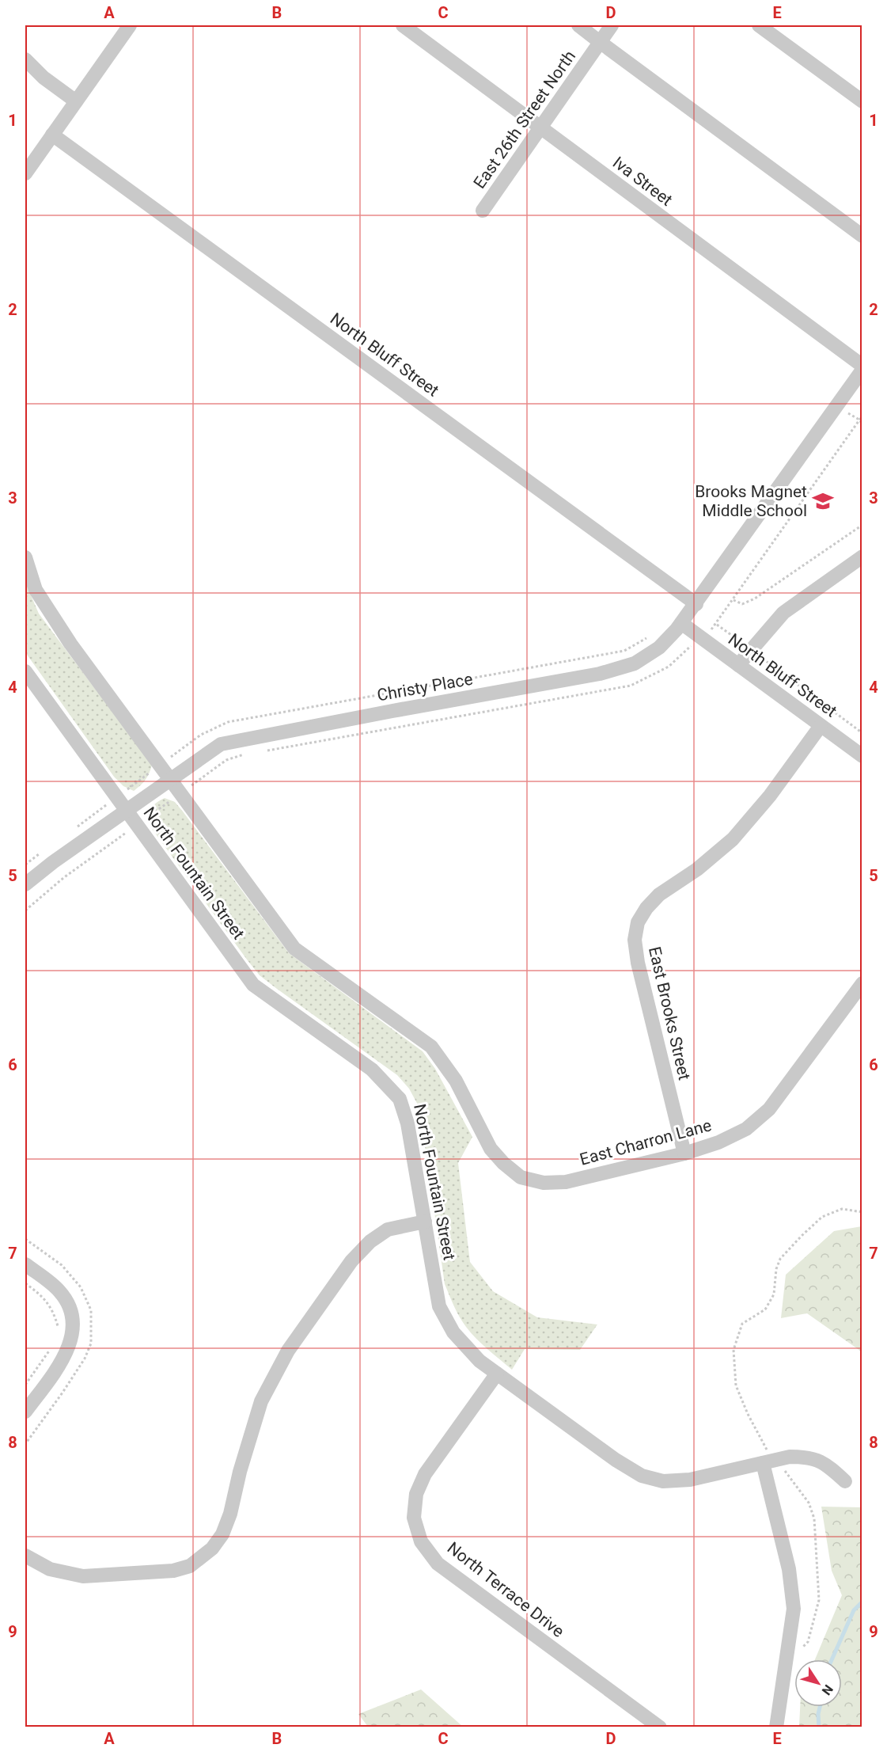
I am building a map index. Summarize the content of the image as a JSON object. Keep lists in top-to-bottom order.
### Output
{
  "streets": {
    "street": [
      "East 26th Street North",
      "Iva Street",
      "North Bluff Street",
      "Christy Place",
      "North Fountain Street",
      "East Brooks Street",
      "East Charron Lane",
      "North Terrace Drive"
    ]
  },
  "crossings": [
    ["East 26th Street North", "Iva Street"],
    ["North Bluff Street", "Christy Place"],
    ["North Bluff Street", "East Brooks Street"],
    ["Christy Place", "East Charron Lane"],
    ["North Fountain Street", "North Terrace Drive"],
    ["East Brooks Street", "East Charron Lane"]
  ],
  "places": {
    "school or university": ["Brooks Magnet Middle School"]
  },
  "north": "bottom right",
  "grid": {
    "columns": [
      "A",
      "B",
      "C",
      "D",
      "E"
    ],
    "rows": [
      "1",
      "2",
      "3",
      "4",
      "5",
      "6",
      "7",
      "8",
      "9"
    ]
  }
}
